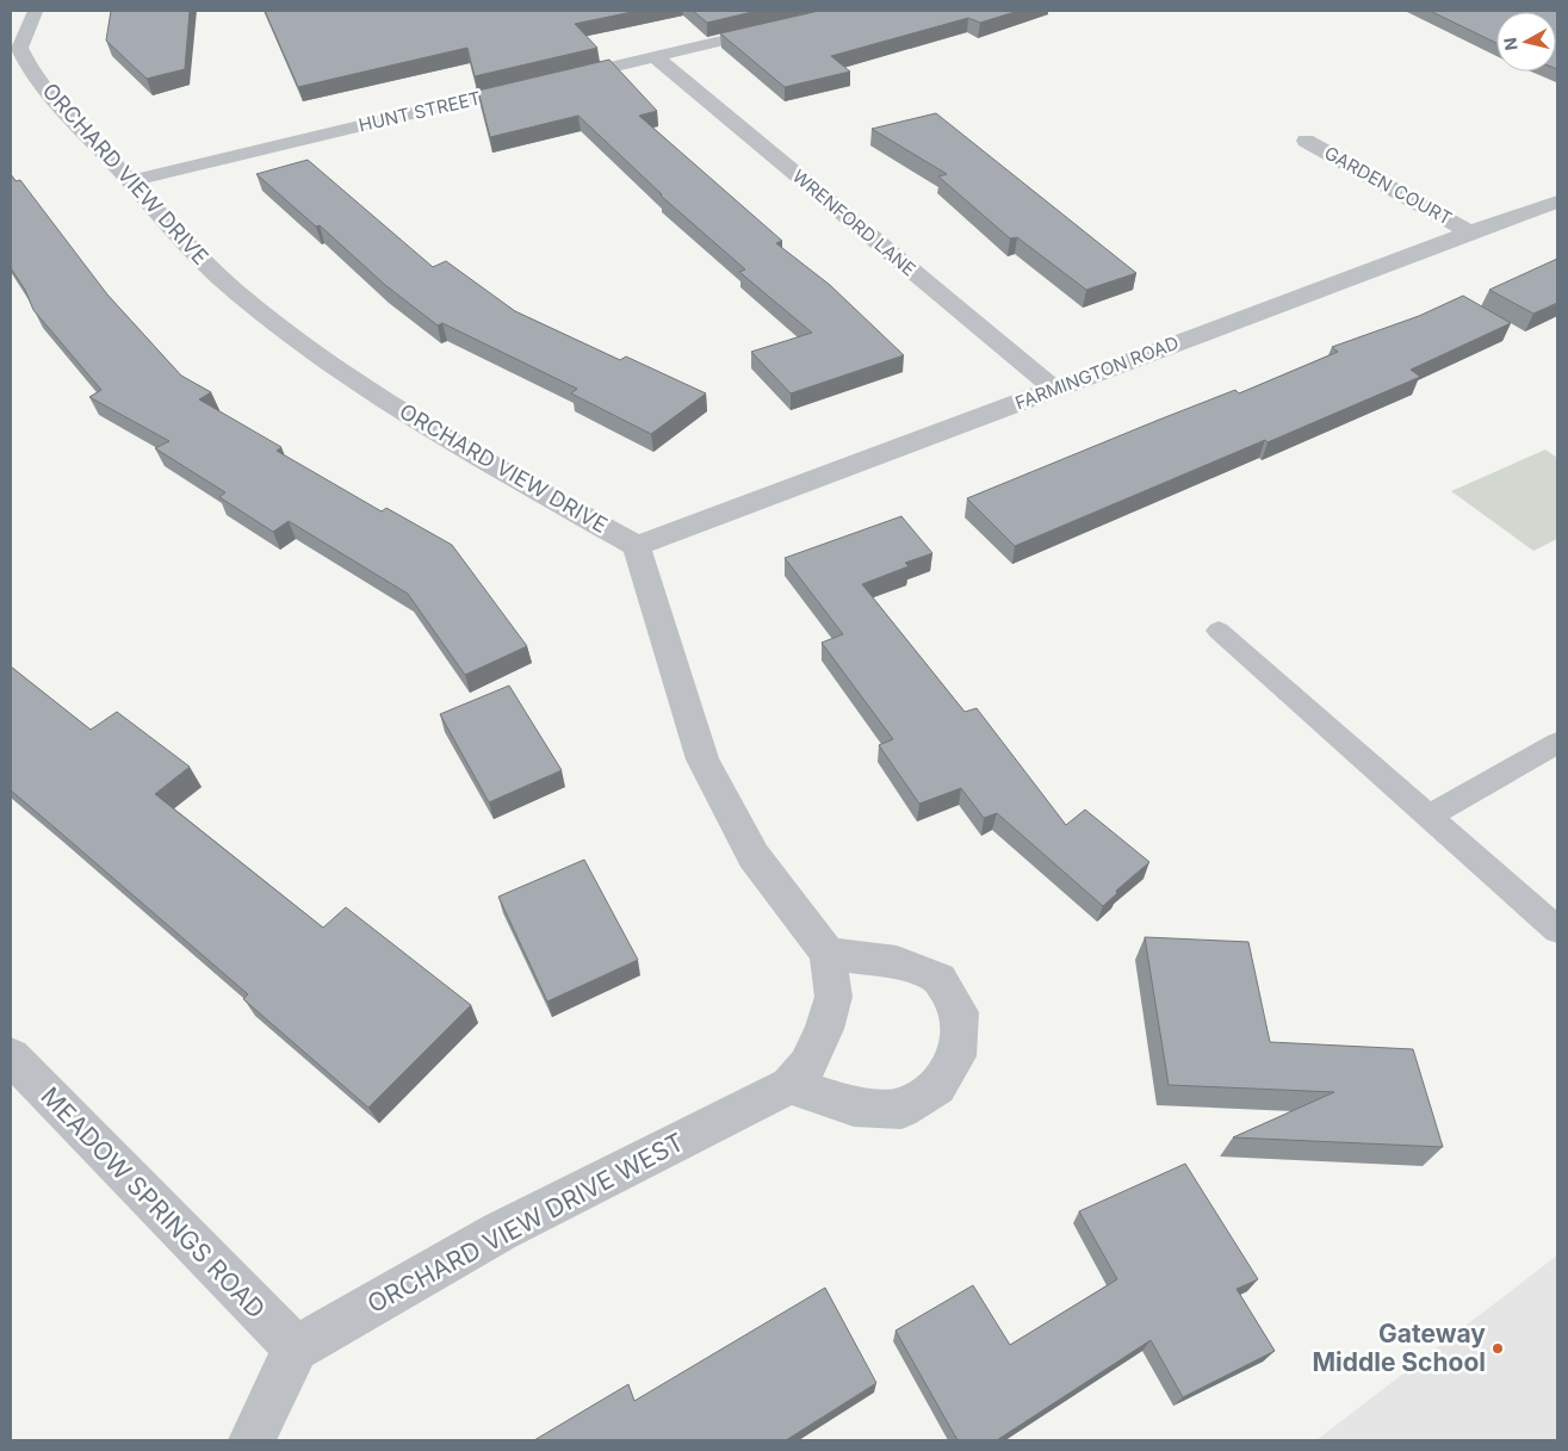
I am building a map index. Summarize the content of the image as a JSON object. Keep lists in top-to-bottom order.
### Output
{
  "streets": {
    "street": [
      "HUNT STREET",
      "ORCHARD VIEW DRIVE",
      "GARDEN COURT",
      "WRENFORD LANE",
      "FARMINGTON ROAD",
      "MEADOW SPRINGS ROAD",
      "ORCHARD VIEW DRIVE WEST"
    ]
  },
  "crossings": [
    ["HUNT STREET", "ORCHARD VIEW DRIVE"],
    ["HUNT STREET", "WRENFORD LANE"],
    ["ORCHARD VIEW DRIVE", "FARMINGTON ROAD"],
    ["GARDEN COURT", "FARMINGTON ROAD"],
    ["WRENFORD LANE", "FARMINGTON ROAD"],
    ["MEADOW SPRINGS ROAD", "ORCHARD VIEW DRIVE WEST"]
  ],
  "places": ["Gateway Middle School"],
  "north": "left"
}
